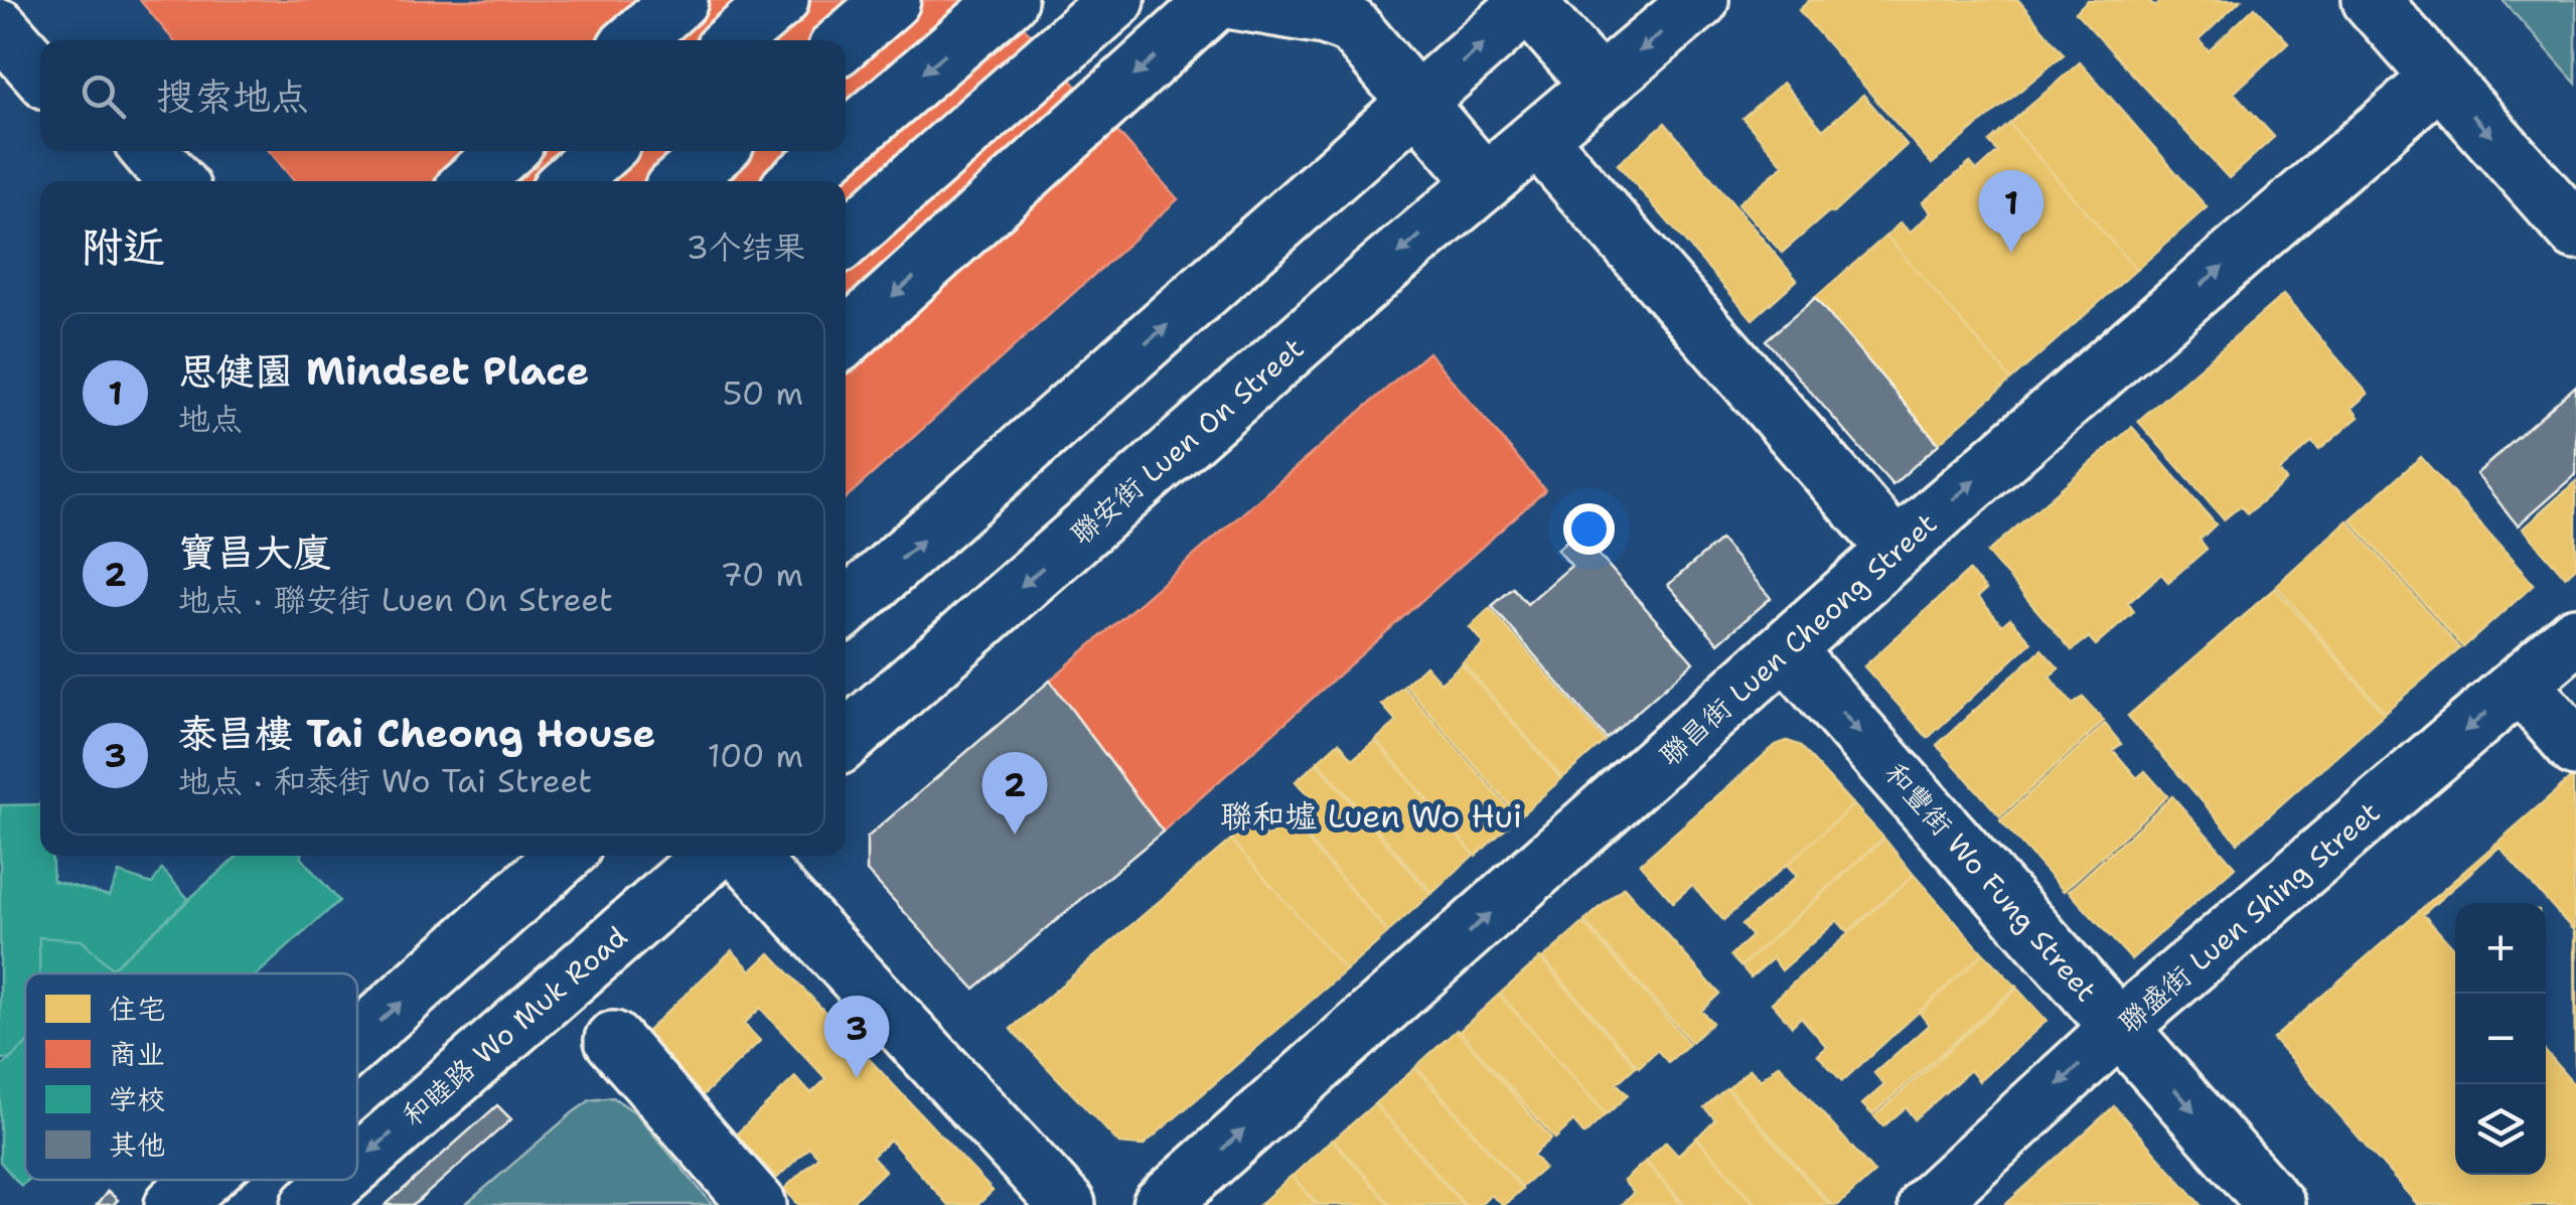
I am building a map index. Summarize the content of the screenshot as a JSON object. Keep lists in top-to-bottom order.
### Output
{
  "streets": {
    "street": [
      "聯安街 Luen On Street",
      "聯昌街 Luen Cheong Street",
      "和豐街 Wo Fung Street",
      "聯盛街 Luen Shing Street",
      "和睦路 Wo Muk Road"
    ]
  },
  "crossings": [
    ["聯昌街 Luen Cheong Street", "和豐街 Wo Fung Street"],
    ["和豐街 Wo Fung Street", "聯盛街 Luen Shing Street"]
  ],
  "one_way": ["聯昌街 Luen Cheong Street", "和豐街 Wo Fung Street", "聯盛街 Luen Shing Street"],
  "districts": ["聯和墟 Luen Wo Hui"],
  "legend": [
    "住宅",
    "商业",
    "学校",
    "其他"
  ],
  "page": {
    "search": "搜索地点",
    "pins": ["1", "2", "3"],
    "heading": ["附近", "3个结果"],
    "list": [
      {
        "mark": "1",
        "name": "思健園 Mindset Place",
        "note": "地点",
        "value": "50 m"
      },
      {
        "mark": "2",
        "name": "寶昌大廈",
        "note": "地点 · 聯安街 Luen On Street",
        "value": "70 m"
      },
      {
        "mark": "3",
        "name": "泰昌樓 Tai Cheong House",
        "note": "地点 · 和泰街 Wo Tai Street",
        "value": "100 m"
      }
    ],
    "map_buttons": ["+", "−"]
  }
}
